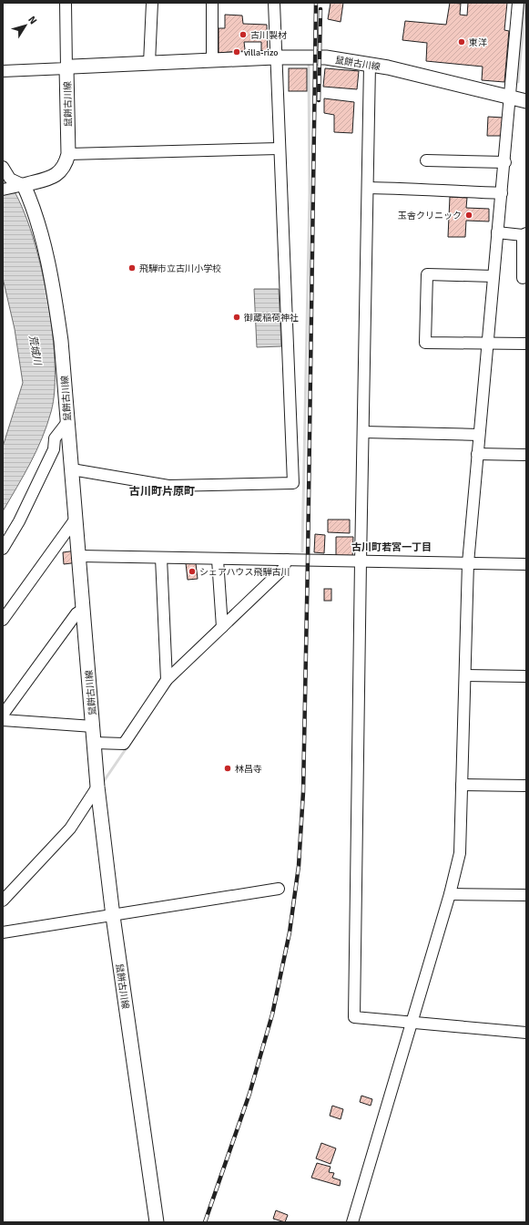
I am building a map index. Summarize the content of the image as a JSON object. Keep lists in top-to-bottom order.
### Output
{
  "streets": {
    "main road": ["鼠餅古川線"]
  },
  "districts": ["古川町片原町", "古川町若宮一丁目"],
  "water": ["荒城川"],
  "places": [
    "古川製材",
    "東洋",
    "villa-rizo",
    "玉舎クリニック",
    "飛騨市立古川小学校",
    "御蔵稲荷神社",
    "シェアハウス飛騨古川",
    "林昌寺"
  ],
  "north": "top right"
}
